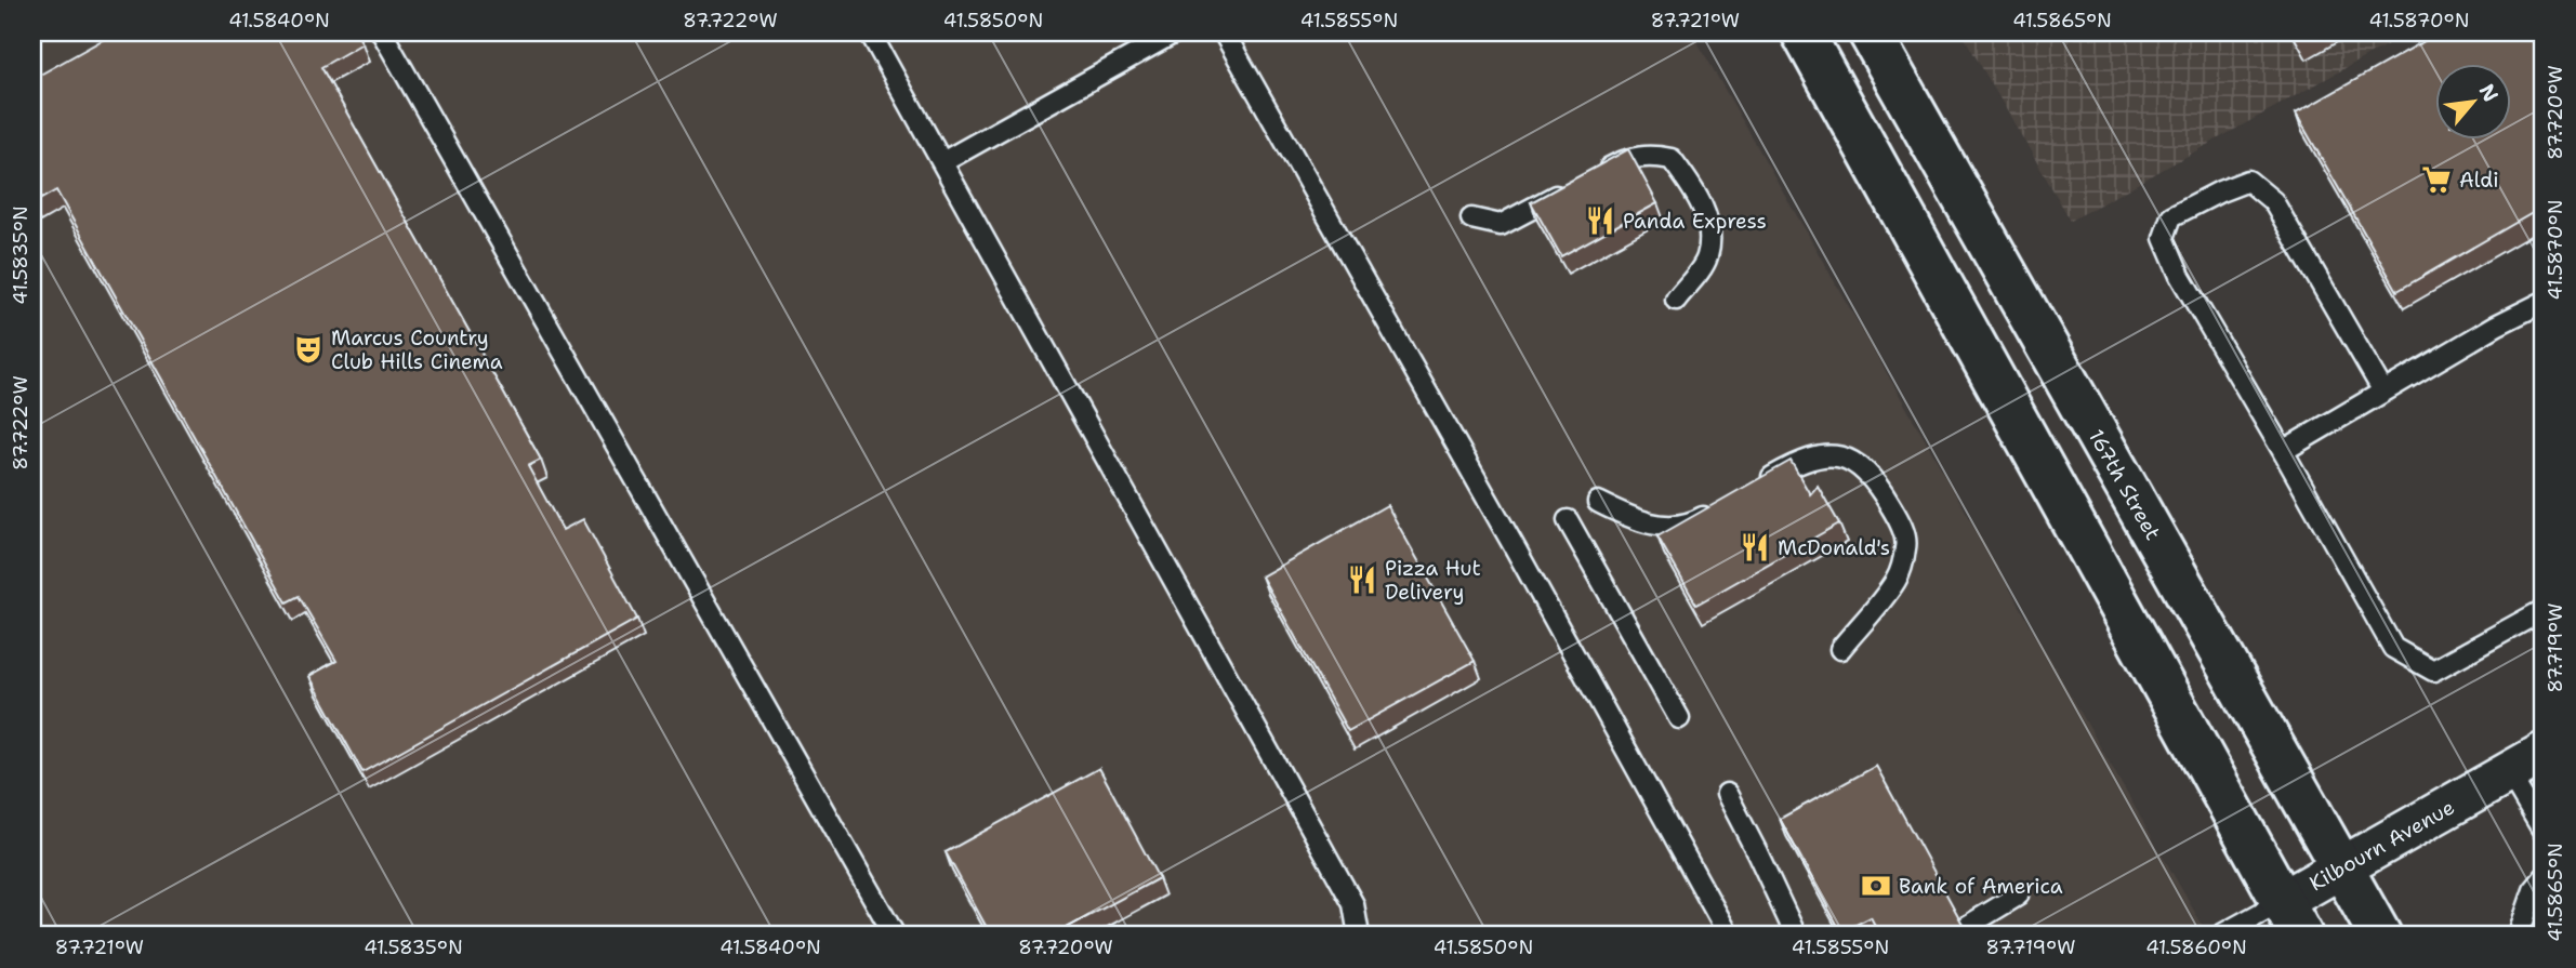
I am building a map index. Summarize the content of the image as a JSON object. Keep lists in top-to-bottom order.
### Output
{
  "streets": {
    "main road": ["167th Street"],
    "street": ["Kilbourn Avenue"]
  },
  "crossings": [
    ["167th Street", "Kilbourn Avenue"]
  ],
  "places": {
    "supermarket": ["Aldi"],
    "restaurant": ["Panda Express", "McDonald's", "Pizza Hut Delivery"],
    "theatre": ["Marcus Country Club Hills Cinema"],
    "bank": ["Bank of America"]
  },
  "north": "top right",
  "coordinates": [
    "41.5840°N",
    "87.722°W",
    "41.5850°N",
    "41.5855°N",
    "87.721°W",
    "41.5865°N",
    "41.5870°N",
    "87.720°W",
    "41.5835°N",
    "87.719°W",
    "41.5860°N"
  ]
}
